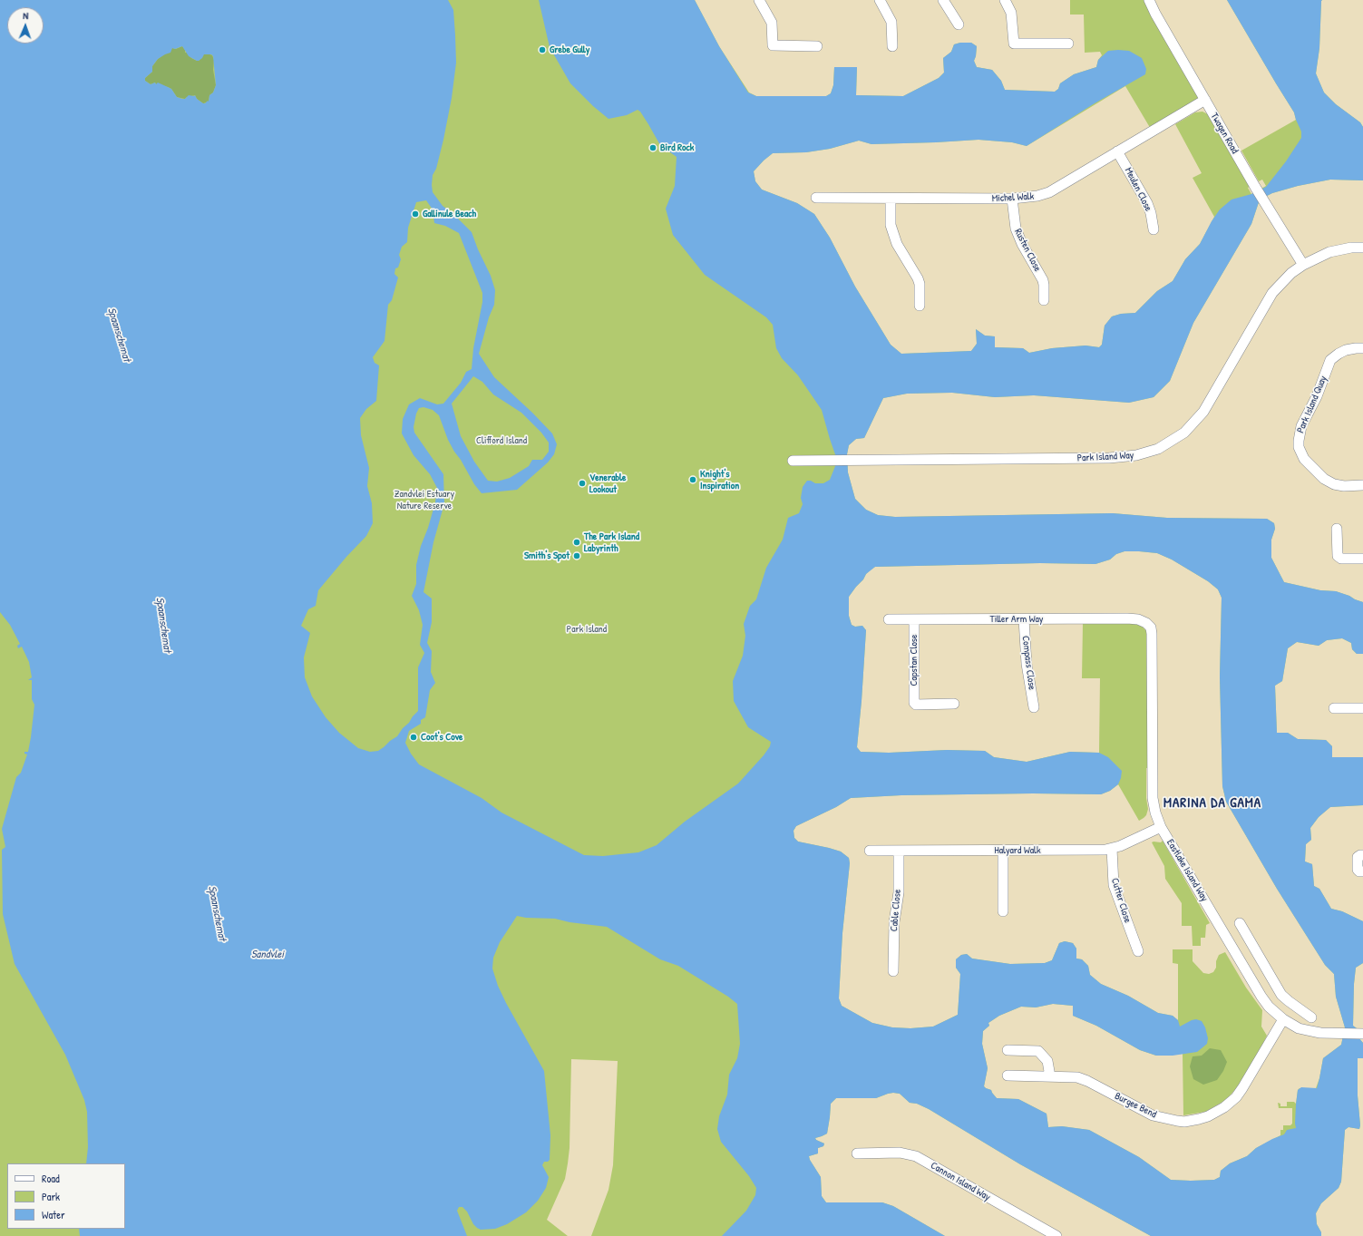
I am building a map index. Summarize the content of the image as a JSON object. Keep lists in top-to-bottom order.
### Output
{
  "streets": {
    "street": [
      "Twagen Road",
      "Meulen Close",
      "Michel Walk",
      "Rusten Close",
      "Park Island Quay",
      "Park Island Way",
      "Tiller Arm Way",
      "Capstan Close",
      "Compass Close",
      "Halyard Walk",
      "Eastlake Island Way",
      "Cutter Close",
      "Cable Close",
      "Burgee Bend",
      "Cannon Island Way"
    ]
  },
  "crossings": [
    ["Twagen Road", "Michel Walk"],
    ["Twagen Road", "Park Island Way"],
    ["Meulen Close", "Michel Walk"],
    ["Michel Walk", "Rusten Close"],
    ["Tiller Arm Way", "Capstan Close"],
    ["Tiller Arm Way", "Compass Close"],
    ["Tiller Arm Way", "Eastlake Island Way"],
    ["Halyard Walk", "Eastlake Island Way"],
    ["Halyard Walk", "Cutter Close"],
    ["Halyard Walk", "Cable Close"],
    ["Eastlake Island Way", "Burgee Bend"]
  ],
  "districts": ["MARINA DA GAMA"],
  "water": ["Spaanschemat", "Sandvlei"],
  "parks": ["Clifford Island", "Zandvlei Estuary Nature Reserve", "Park Island"],
  "places": [
    "Grebe Gully",
    "Bird Rock",
    "Gallinule Beach",
    "Knight's Inspiration",
    "Venerable Lookout",
    "The Park Island Labyrinth",
    "Smith's Spot",
    "Coot's Cove"
  ],
  "legend": ["Road", "Park", "Water"],
  "north": "top"
}
